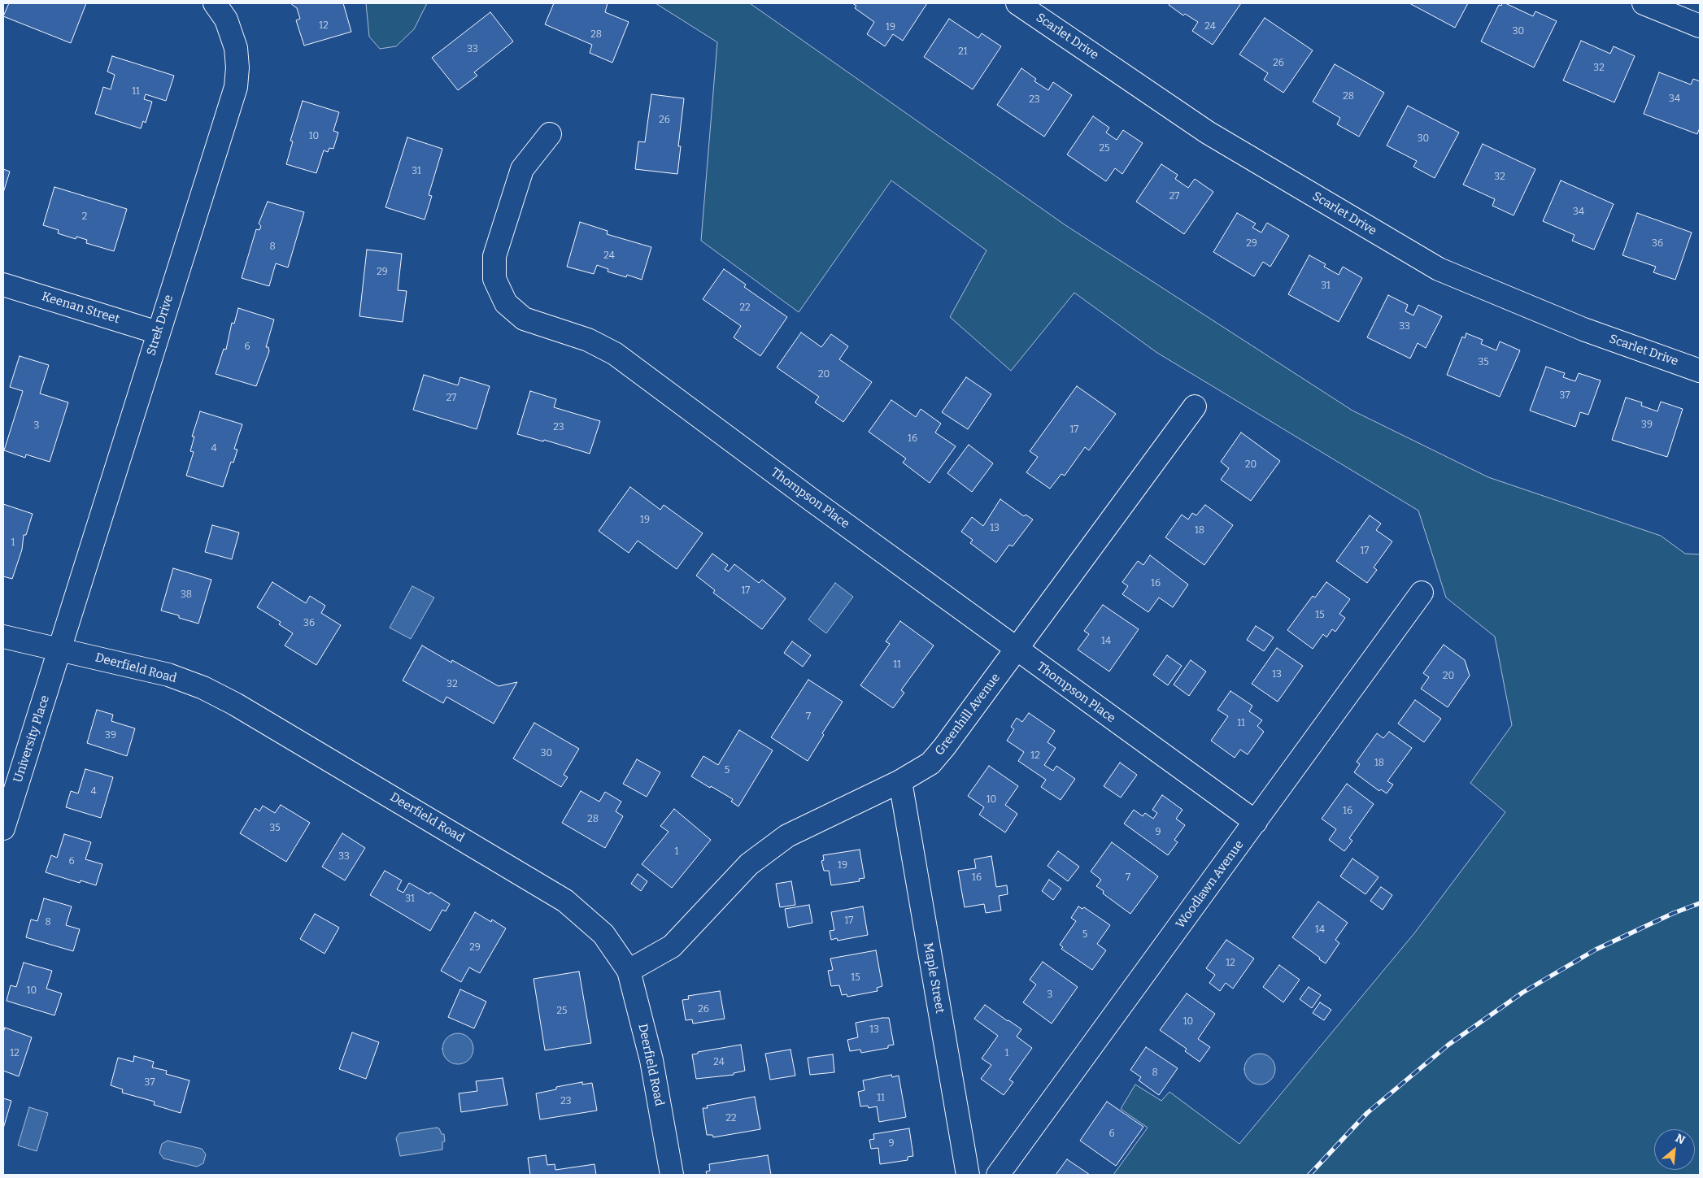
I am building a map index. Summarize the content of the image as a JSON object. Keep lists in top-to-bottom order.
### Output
{
  "streets": {
    "street": [
      "Scarlet Drive",
      "Keenan Street",
      "Strek Drive",
      "Thompson Place",
      "Deerfield Road",
      "Greenhill Avenue",
      "University Place",
      "Woodlawn Avenue",
      "Maple Street"
    ]
  },
  "crossings": [
    ["Keenan Street", "Strek Drive"],
    ["Strek Drive", "Deerfield Road"],
    ["Strek Drive", "University Place"],
    ["Thompson Place", "Greenhill Avenue"],
    ["Thompson Place", "Woodlawn Avenue"],
    ["Deerfield Road", "Greenhill Avenue"],
    ["Deerfield Road", "University Place"],
    ["Greenhill Avenue", "Maple Street"]
  ],
  "house_numbers": [
    "12",
    "24",
    "19",
    "30",
    "28",
    "33",
    "21",
    "26",
    "32",
    "11",
    "28",
    "34",
    "23",
    "26",
    "10",
    "30",
    "25",
    "31",
    "32",
    "27",
    "34",
    "2",
    "29",
    "36",
    "8",
    "24",
    "29",
    "31",
    "22",
    "33",
    "6",
    "35",
    "20",
    "37",
    "27",
    "39",
    "3",
    "23",
    "17",
    "16",
    "4",
    "20",
    "19",
    "13",
    "18",
    "1",
    "17",
    "16",
    "17",
    "38",
    "15",
    "36",
    "14",
    "11",
    "13",
    "20",
    "32",
    "7",
    "11",
    "39",
    "30",
    "12",
    "18",
    "5",
    "4",
    "10",
    "16",
    "28",
    "35",
    "9",
    "1",
    "33",
    "6",
    "19",
    "16",
    "7",
    "31",
    "17",
    "8",
    "14",
    "5",
    "29",
    "12",
    "15",
    "10",
    "3",
    "26",
    "25",
    "10",
    "13",
    "12",
    "1",
    "24",
    "8",
    "37",
    "11",
    "23",
    "22",
    "6",
    "9"
  ],
  "north": "top right"
}
